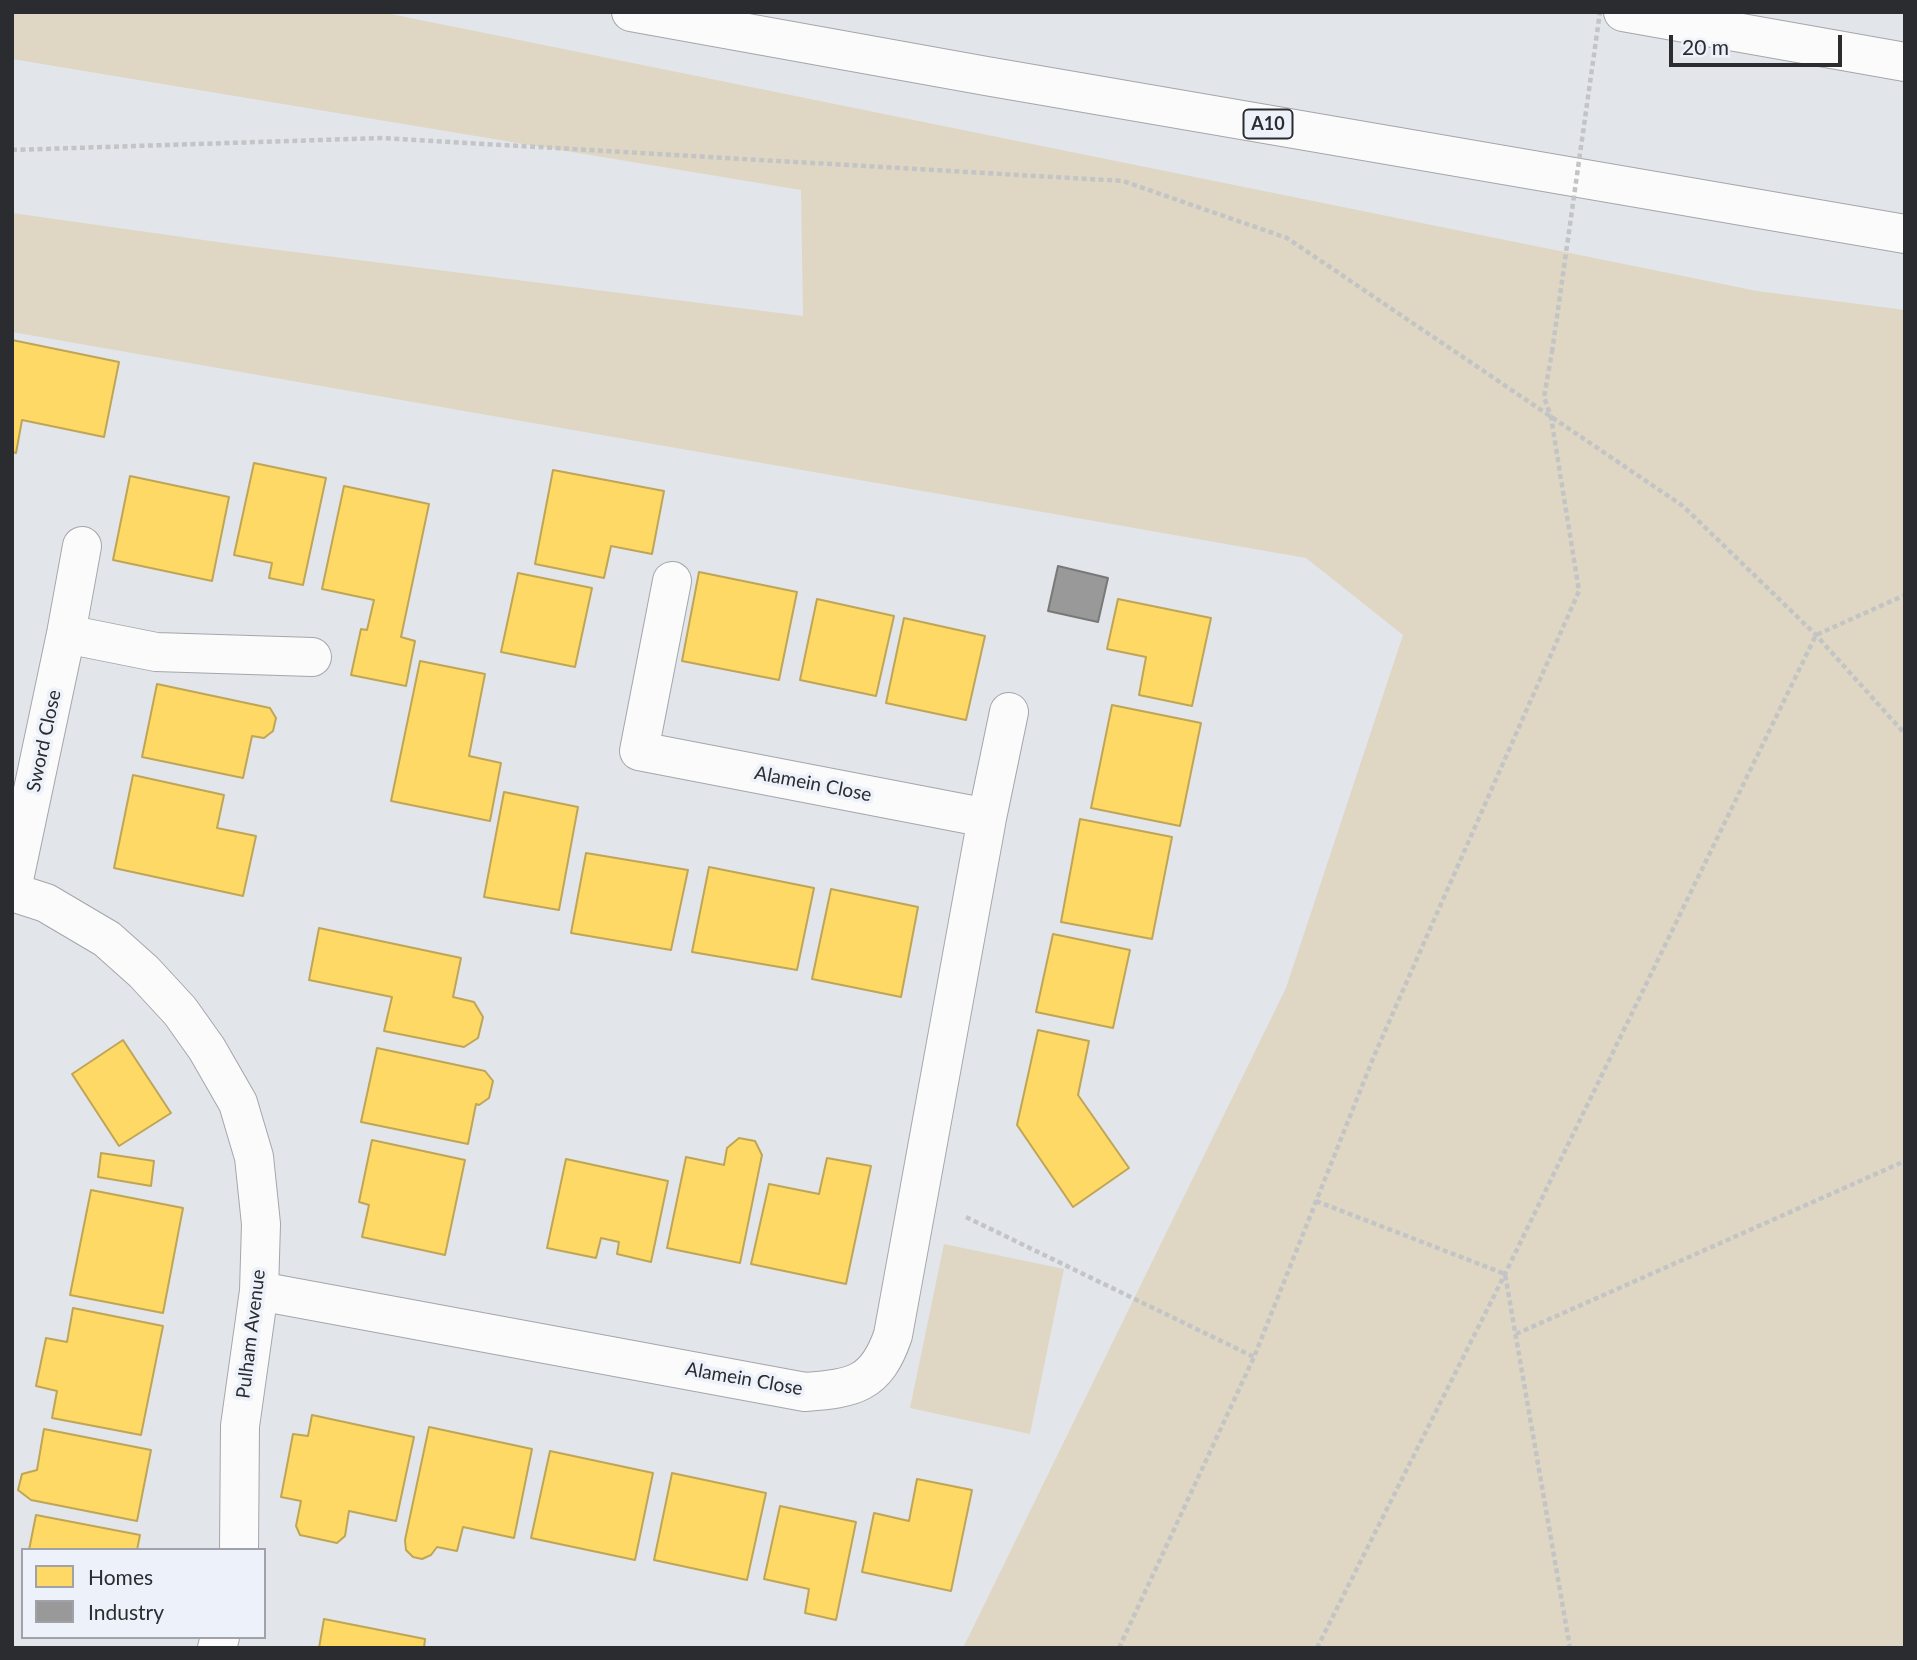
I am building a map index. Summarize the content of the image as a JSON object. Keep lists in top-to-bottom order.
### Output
{
  "streets": {
    "main road": [
      "A10",
      "Sword Close",
      "Alamein Close",
      "Pulham Avenue"
    ]
  },
  "crossings": [
    ["Sword Close", "Pulham Avenue"],
    ["Alamein Close", "Pulham Avenue"]
  ],
  "legend": ["Homes", "Industry"],
  "scale_bar": "20 m"
}
